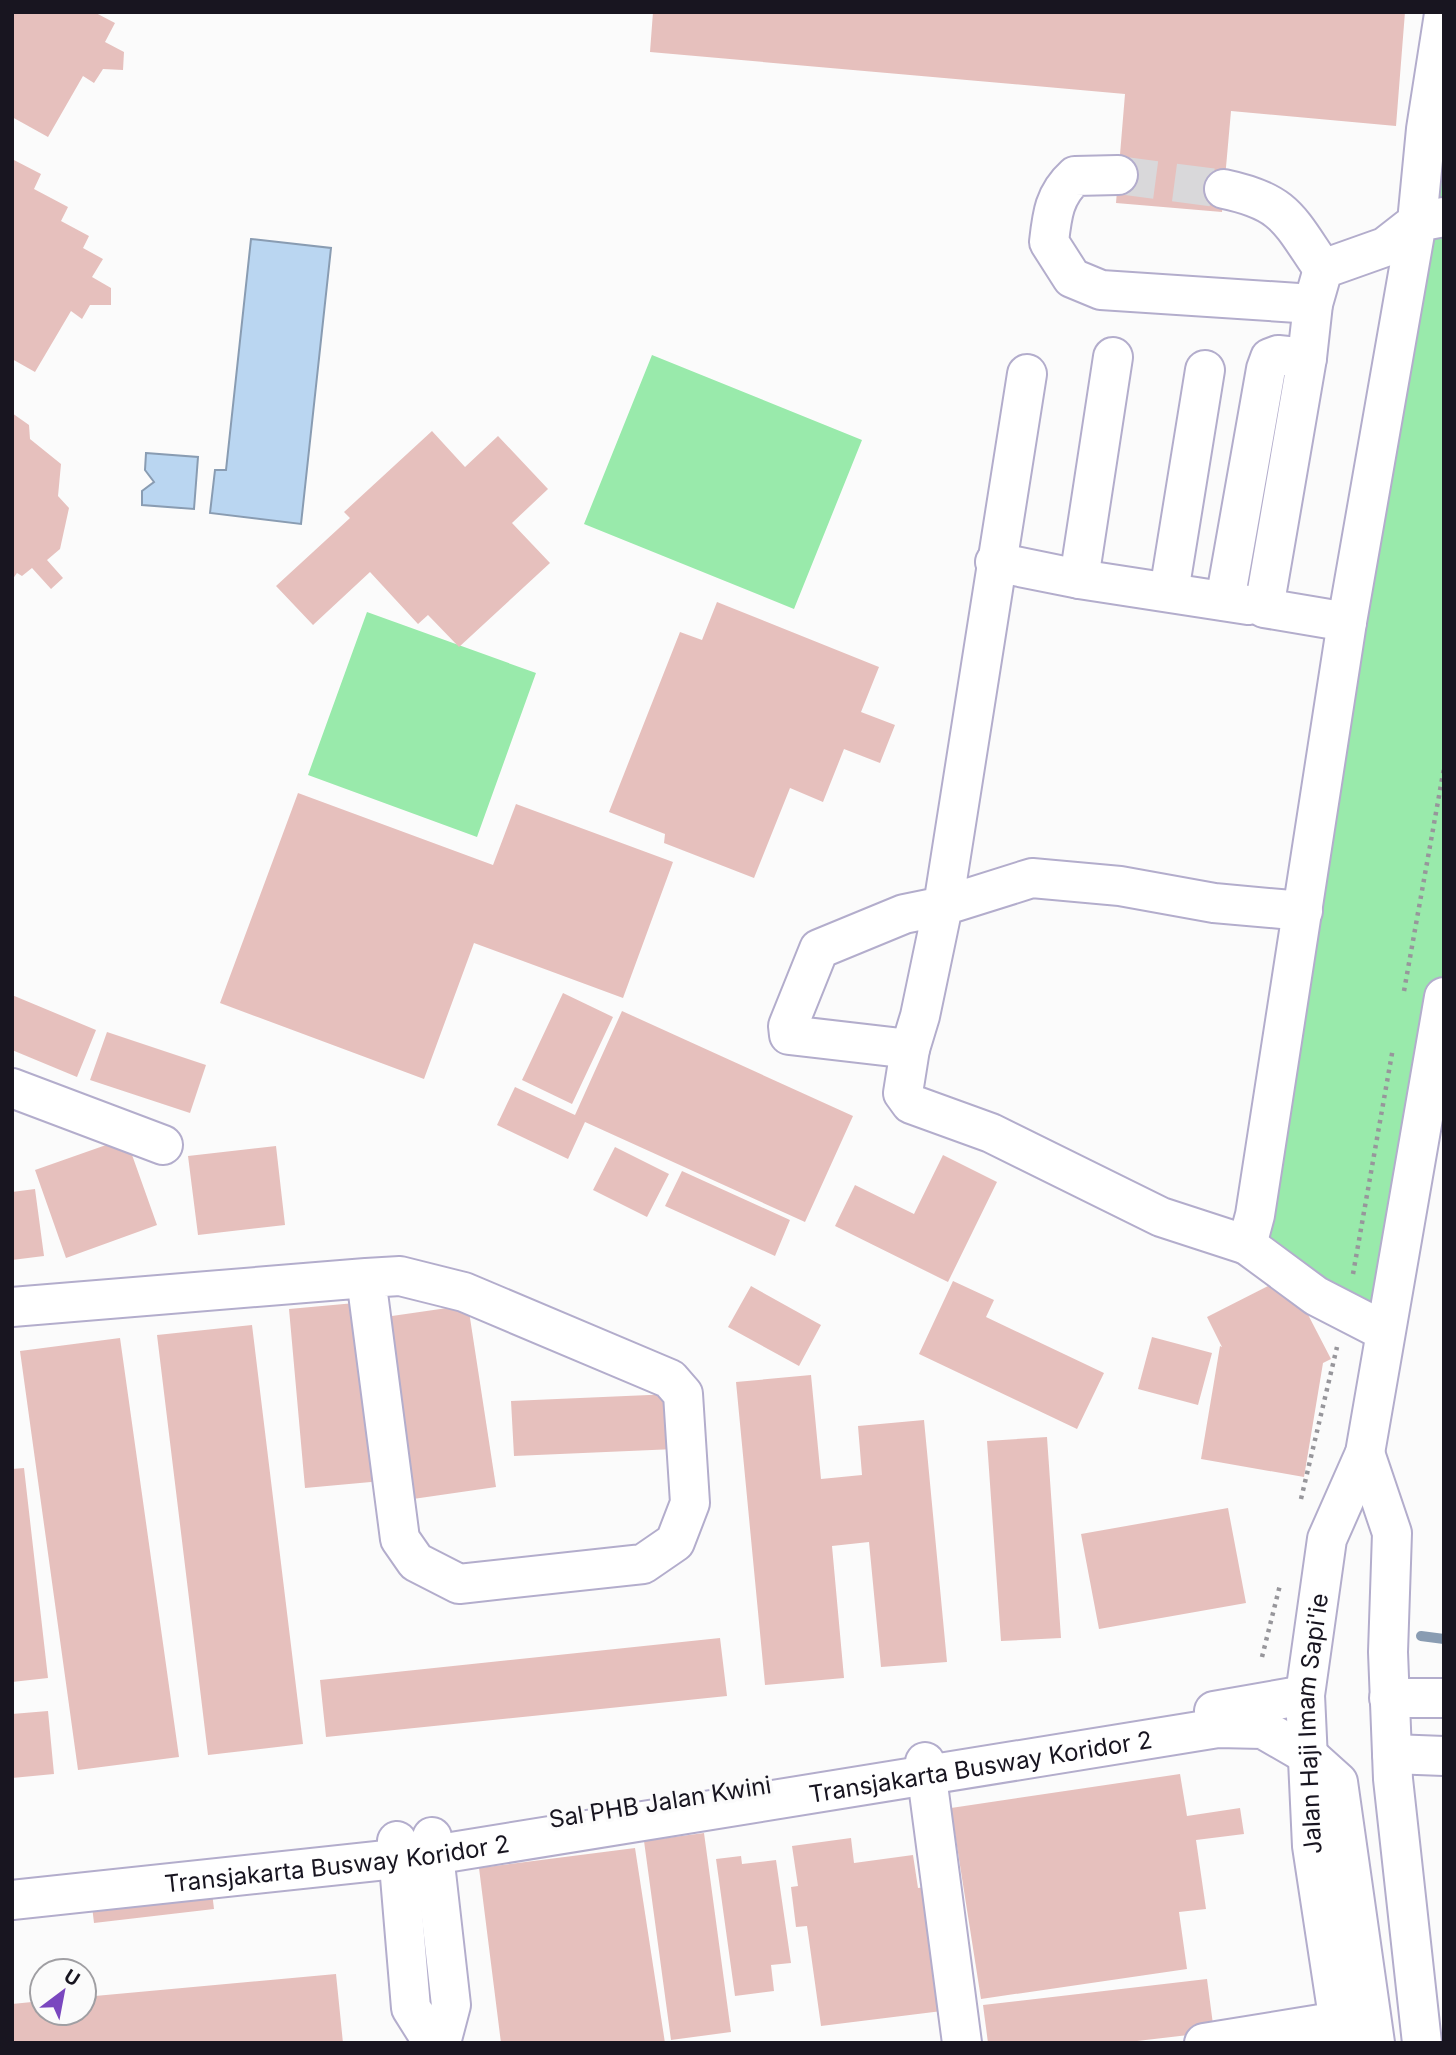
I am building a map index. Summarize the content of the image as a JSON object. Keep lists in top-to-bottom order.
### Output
{
  "streets": {
    "street": ["Jalan Haji Imam Sapi'ie", "Transjakarta Busway Koridor 2"]
  },
  "crossings": [
    ["Jalan Haji Imam Sapi'ie", "Transjakarta Busway Koridor 2"]
  ],
  "north": "top right"
}
